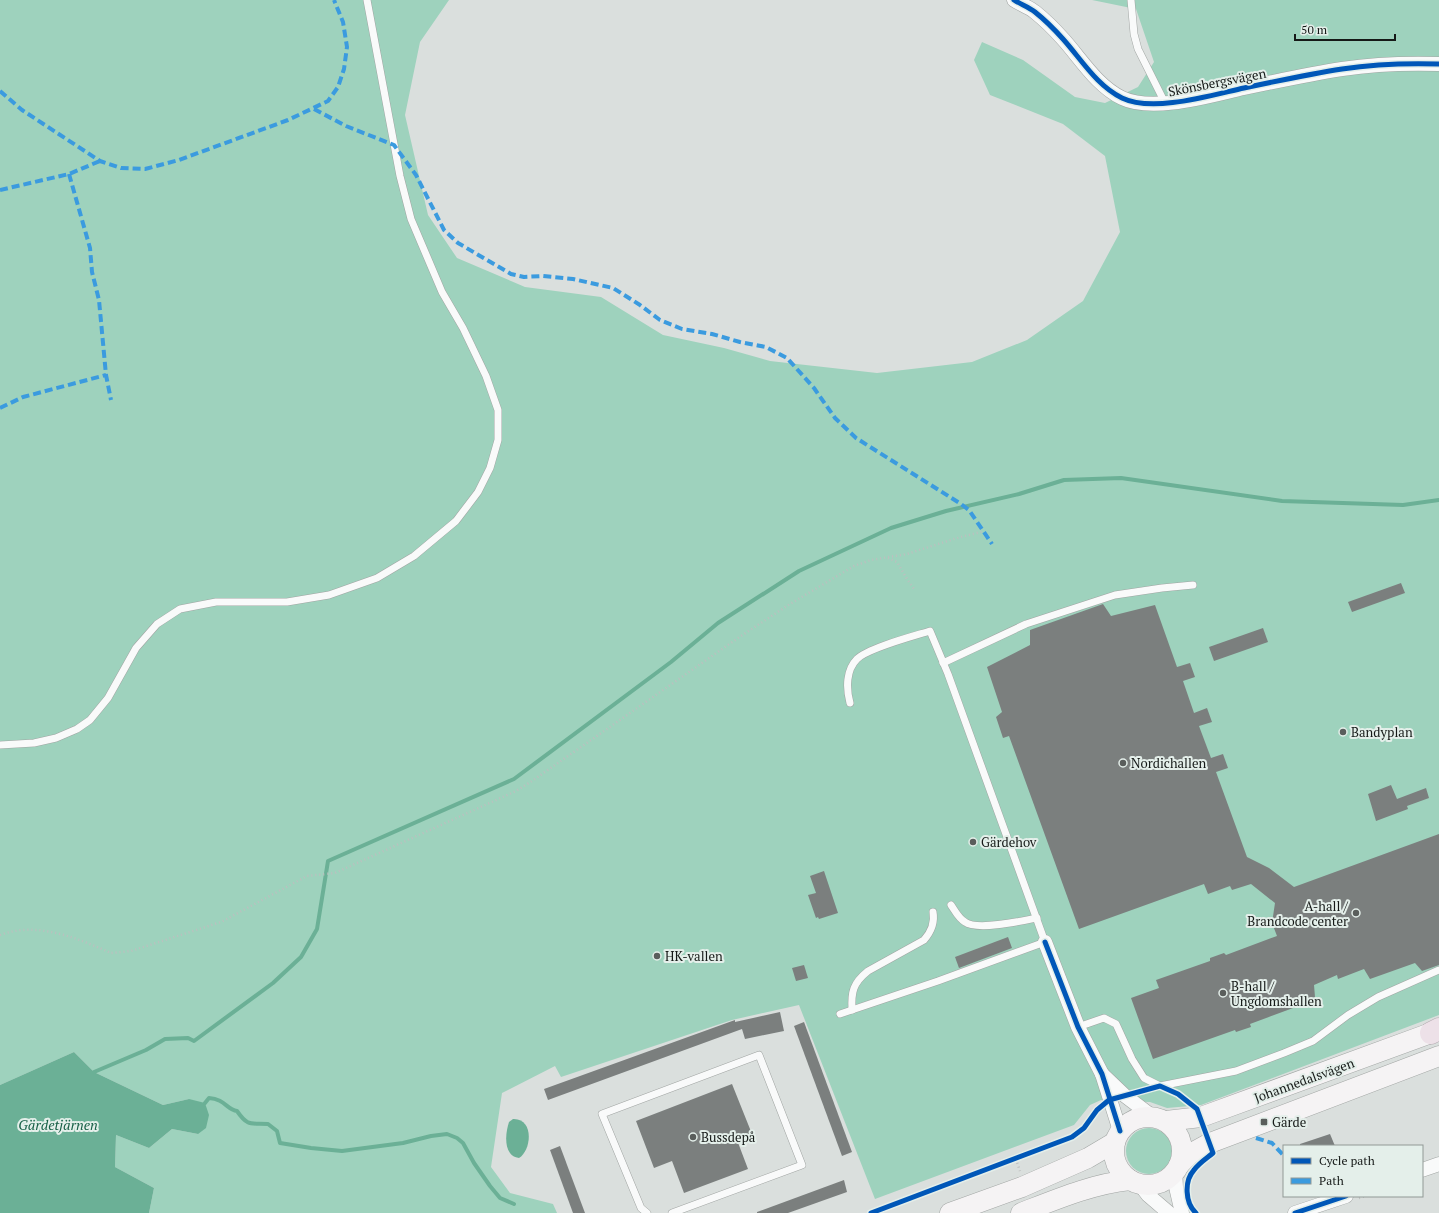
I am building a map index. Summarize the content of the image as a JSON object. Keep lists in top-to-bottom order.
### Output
{
  "streets": {
    "main road": ["Johannedalsvägen"],
    "street": ["Skönsbergsvägen"]
  },
  "water": ["Gärdetjärnen"],
  "places": {
    "other": [
      "Bandyplan",
      "Nordichallen",
      "Gärdehov",
      "A-hall / Brandcode center",
      "HK-vallen",
      "B-hall / Ungdomshallen",
      "Bussdepå"
    ],
    "transit": ["Gärde"]
  },
  "legend": ["Cycle path", "Path"],
  "scale_bar": "50 m"
}
